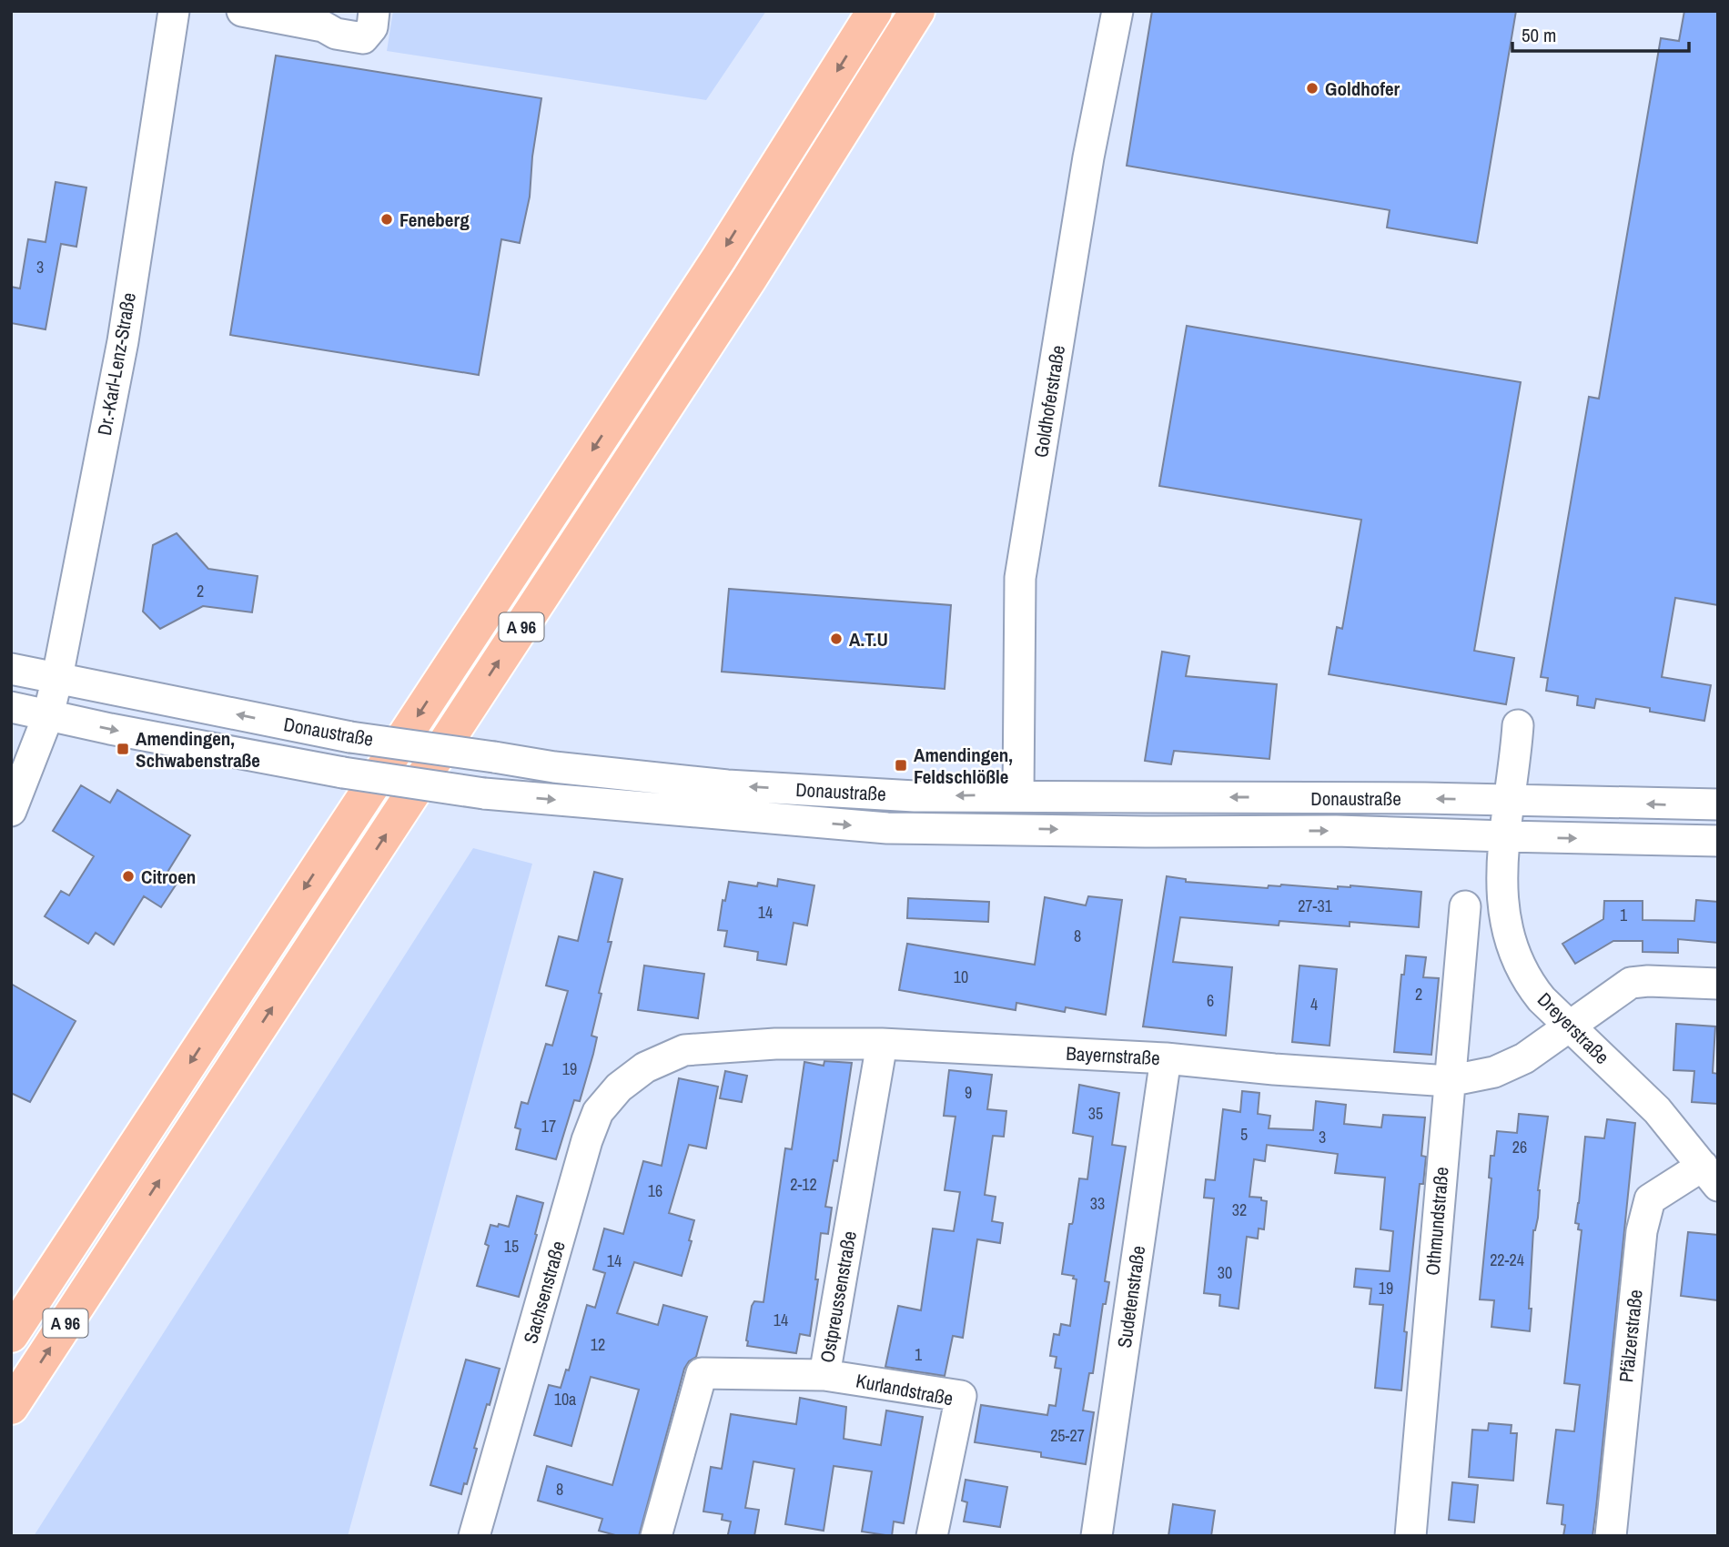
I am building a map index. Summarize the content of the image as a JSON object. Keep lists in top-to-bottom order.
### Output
{
  "streets": {
    "highway": ["A 96"],
    "street": [
      "Dr.-Karl-Lenz-Straße",
      "Goldhoferstraße",
      "Donaustraße",
      "Dreyerstraße",
      "Bayernstraße",
      "Othmundstraße",
      "Sachsenstraße",
      "Ostpreussenstraße",
      "Sudetenstraße",
      "Pfälzerstraße",
      "Kurlandstraße"
    ]
  },
  "crossings": [
    ["Dr.-Karl-Lenz-Straße", "Donaustraße"],
    ["Goldhoferstraße", "Donaustraße"],
    ["Donaustraße", "Dreyerstraße"],
    ["Dreyerstraße", "Bayernstraße"],
    ["Dreyerstraße", "Pfälzerstraße"],
    ["Bayernstraße", "Othmundstraße"],
    ["Bayernstraße", "Sachsenstraße"],
    ["Bayernstraße", "Ostpreussenstraße"],
    ["Bayernstraße", "Sudetenstraße"],
    ["Ostpreussenstraße", "Kurlandstraße"]
  ],
  "places": {
    "other": [
      "Goldhofer",
      "Feneberg",
      "A.T.U",
      "Citroen"
    ],
    "transit": ["Amendingen, Schwabenstraße", "Amendingen, Feldschlößle"]
  },
  "house_numbers": [
    "3",
    "2",
    "27-31",
    "14",
    "1",
    "8",
    "10",
    "2",
    "6",
    "4",
    "19",
    "9",
    "35",
    "17",
    "5",
    "3",
    "26",
    "2-12",
    "16",
    "33",
    "32",
    "15",
    "22-24",
    "14",
    "30",
    "19",
    "14",
    "12",
    "1",
    "10a",
    "25-27",
    "8"
  ],
  "scale_bar": "50 m"
}
